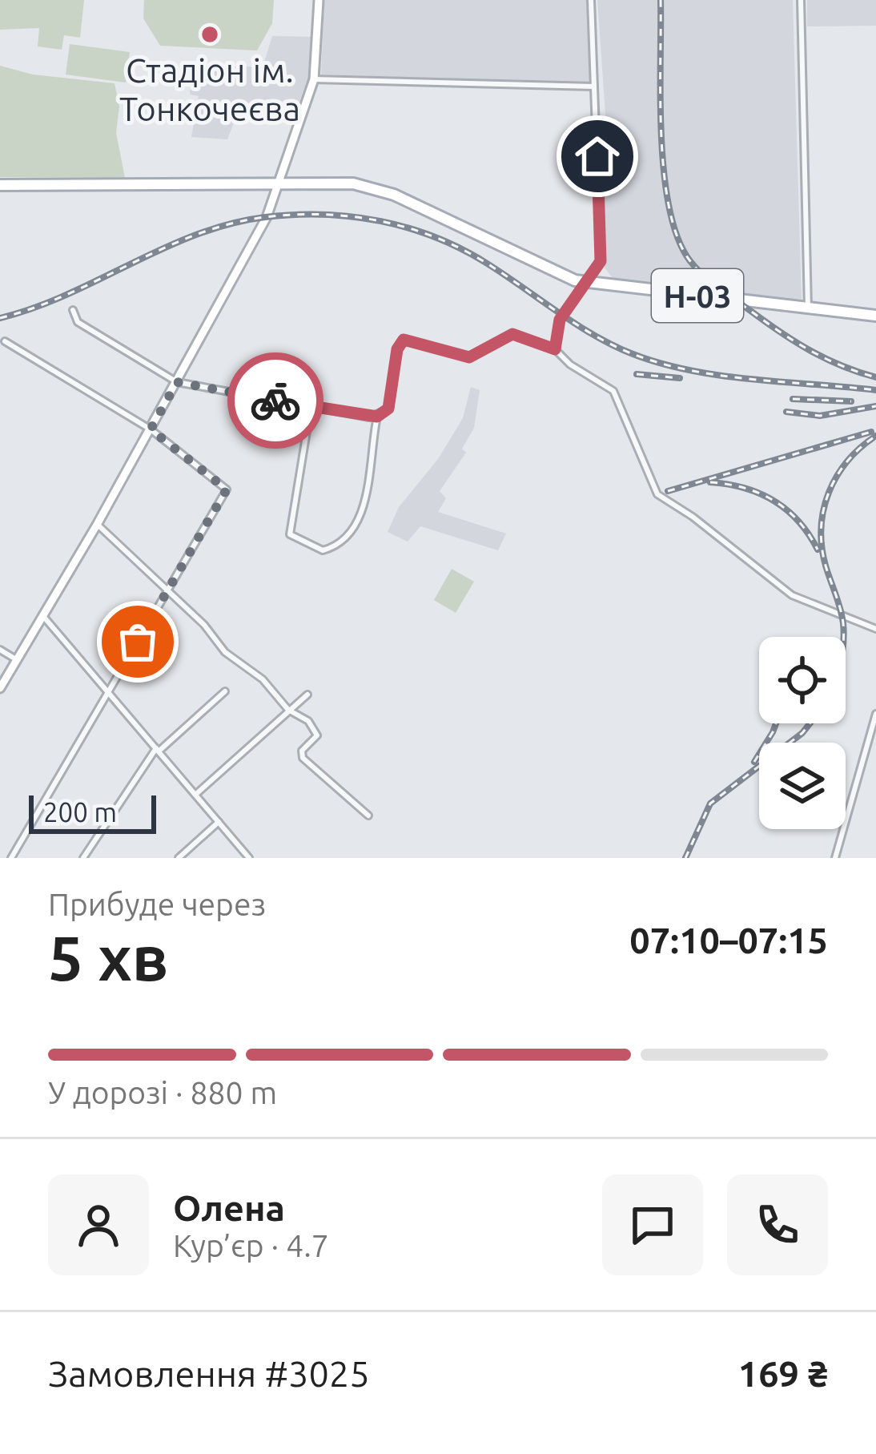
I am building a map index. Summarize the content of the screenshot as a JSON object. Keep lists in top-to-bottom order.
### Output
{
  "streets": {
    "main road": ["Н-03"]
  },
  "places": ["Стадіон ім. Тонкочеєва"],
  "scale_bar": "200 m",
  "page": {
    "scale": "200 m",
    "heading": ["5 хв", "Прибуде через", "07:10–07:15"],
    "panel": [
      "Олена",
      "Кур’єр · 4.7",
      "Замовлення #3025",
      "169 ₴"
    ],
    "bar": "У дорозі · 880 m"
  }
}
